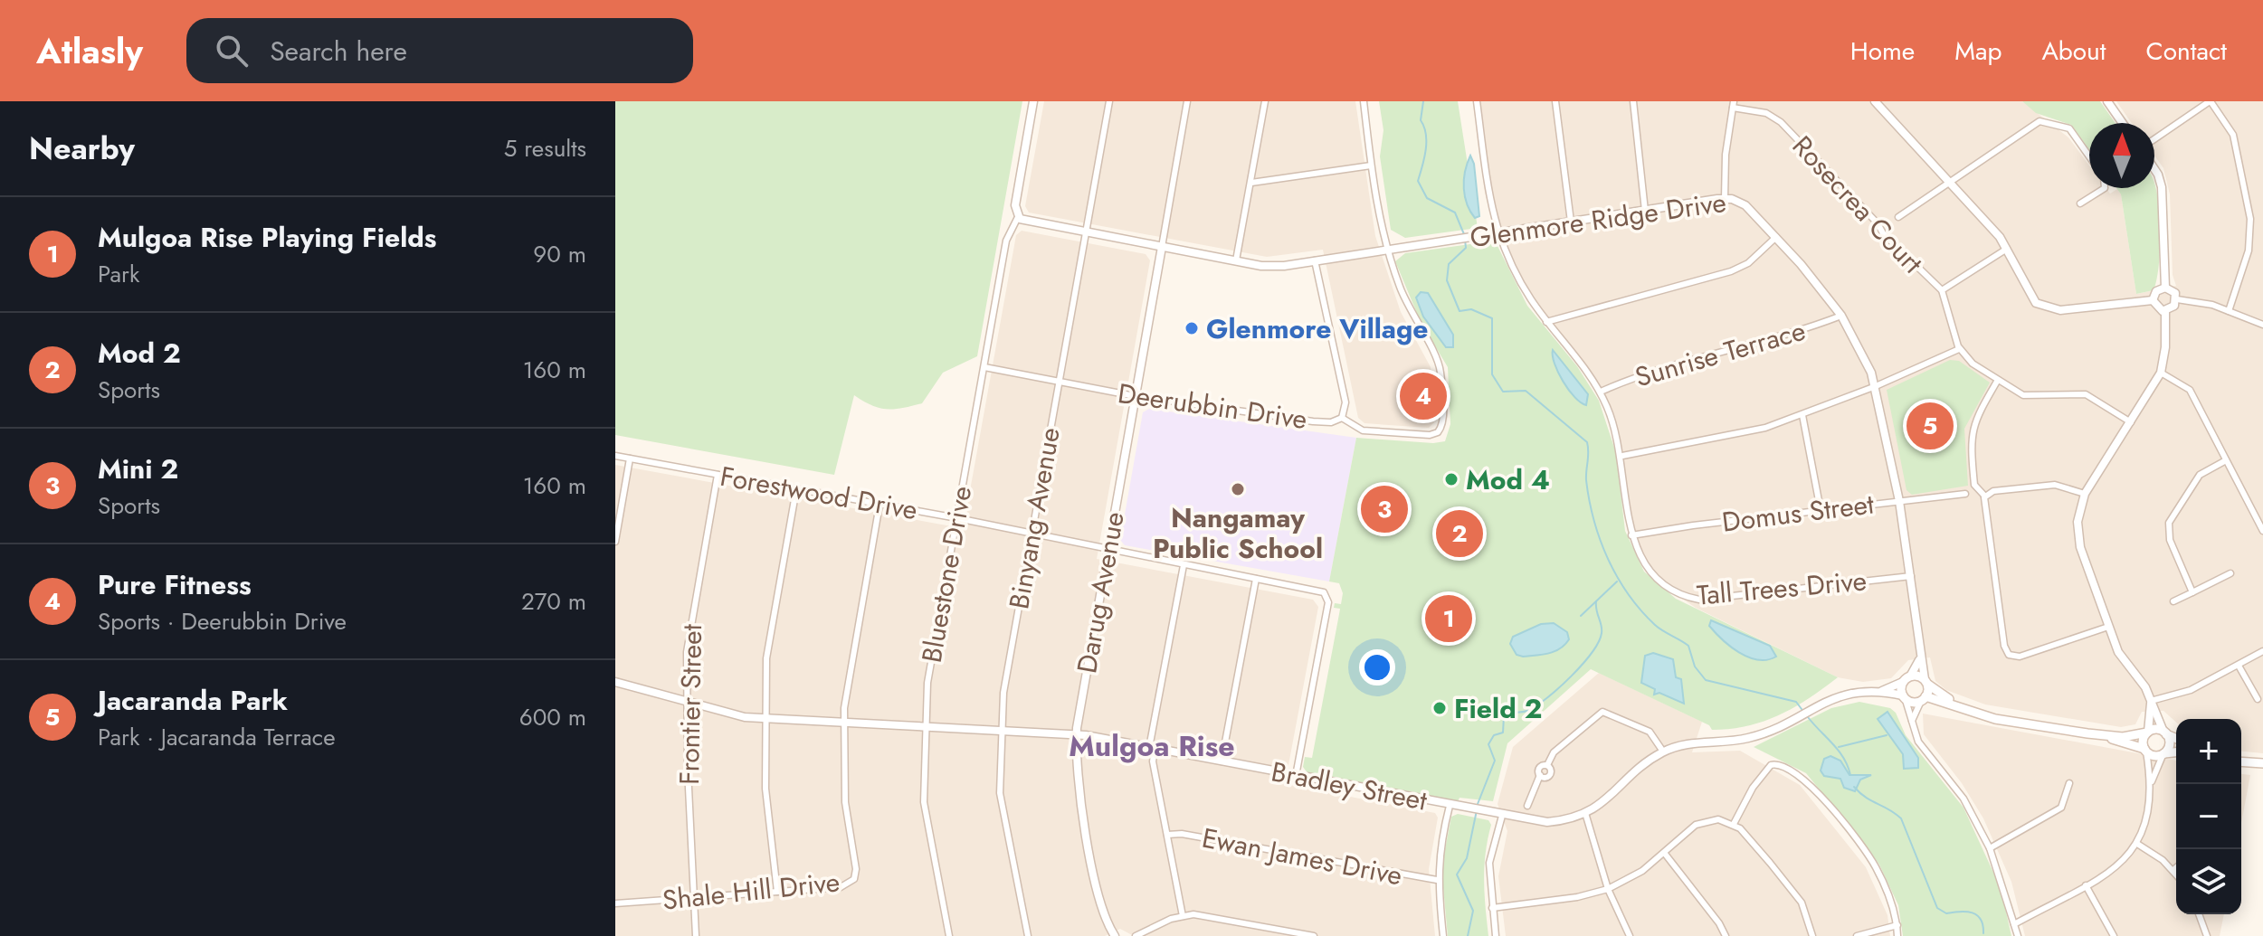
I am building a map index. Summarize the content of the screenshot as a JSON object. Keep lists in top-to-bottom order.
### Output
{
  "streets": {
    "street": [
      "Rosecrea Court",
      "Glenmore Ridge Drive",
      "Sunrise Terrace",
      "Deerubbin Drive",
      "Forestwood Drive",
      "Domus Street",
      "Binyang Avenue",
      "Bluestone Drive",
      "Tall Trees Drive",
      "Darug Avenue",
      "Frontier Street",
      "Bradley Street",
      "Ewan James Drive",
      "Shale Hill Drive"
    ]
  },
  "crossings": [
    ["Glenmore Ridge Drive", "Sunrise Terrace"],
    ["Glenmore Ridge Drive", "Deerubbin Drive"],
    ["Glenmore Ridge Drive", "Domus Street"],
    ["Glenmore Ridge Drive", "Binyang Avenue"],
    ["Glenmore Ridge Drive", "Bluestone Drive"],
    ["Glenmore Ridge Drive", "Tall Trees Drive"],
    ["Glenmore Ridge Drive", "Darug Avenue"],
    ["Sunrise Terrace", "Tall Trees Drive"],
    ["Deerubbin Drive", "Binyang Avenue"],
    ["Deerubbin Drive", "Bluestone Drive"],
    ["Deerubbin Drive", "Darug Avenue"],
    ["Forestwood Drive", "Binyang Avenue"],
    ["Forestwood Drive", "Bluestone Drive"],
    ["Forestwood Drive", "Darug Avenue"],
    ["Forestwood Drive", "Frontier Street"],
    ["Forestwood Drive", "Bradley Street"],
    ["Forestwood Drive", "Shale Hill Drive"],
    ["Domus Street", "Tall Trees Drive"],
    ["Binyang Avenue", "Bradley Street"],
    ["Bluestone Drive", "Bradley Street"],
    ["Darug Avenue", "Bradley Street"],
    ["Frontier Street", "Bradley Street"],
    ["Frontier Street", "Shale Hill Drive"],
    ["Bradley Street", "Shale Hill Drive"]
  ],
  "districts": ["Mulgoa Rise"],
  "places": [
    "Glenmore Village",
    "Mod 4",
    "Nangamay Public School",
    "Field 2"
  ],
  "north": "top",
  "page": {
    "header": "Atlasly",
    "search": "Search here",
    "nav": [
      "Home",
      "Map",
      "About",
      "Contact"
    ],
    "heading": ["Nearby", "5 results"],
    "list": [
      {
        "mark": "1",
        "name": "Mulgoa Rise Playing Fields",
        "note": "Park",
        "value": "90 m"
      },
      {
        "mark": "2",
        "name": "Mod 2",
        "note": "Sports",
        "value": "160 m"
      },
      {
        "mark": "3",
        "name": "Mini 2",
        "note": "Sports",
        "value": "160 m"
      },
      {
        "mark": "4",
        "name": "Pure Fitness",
        "note": "Sports · Deerubbin Drive",
        "value": "270 m"
      },
      {
        "mark": "5",
        "name": "Jacaranda Park",
        "note": "Park · Jacaranda Terrace",
        "value": "600 m"
      }
    ],
    "pins": [
      "4",
      "5",
      "3",
      "2",
      "1"
    ],
    "map_buttons": ["+", "−"]
  }
}
